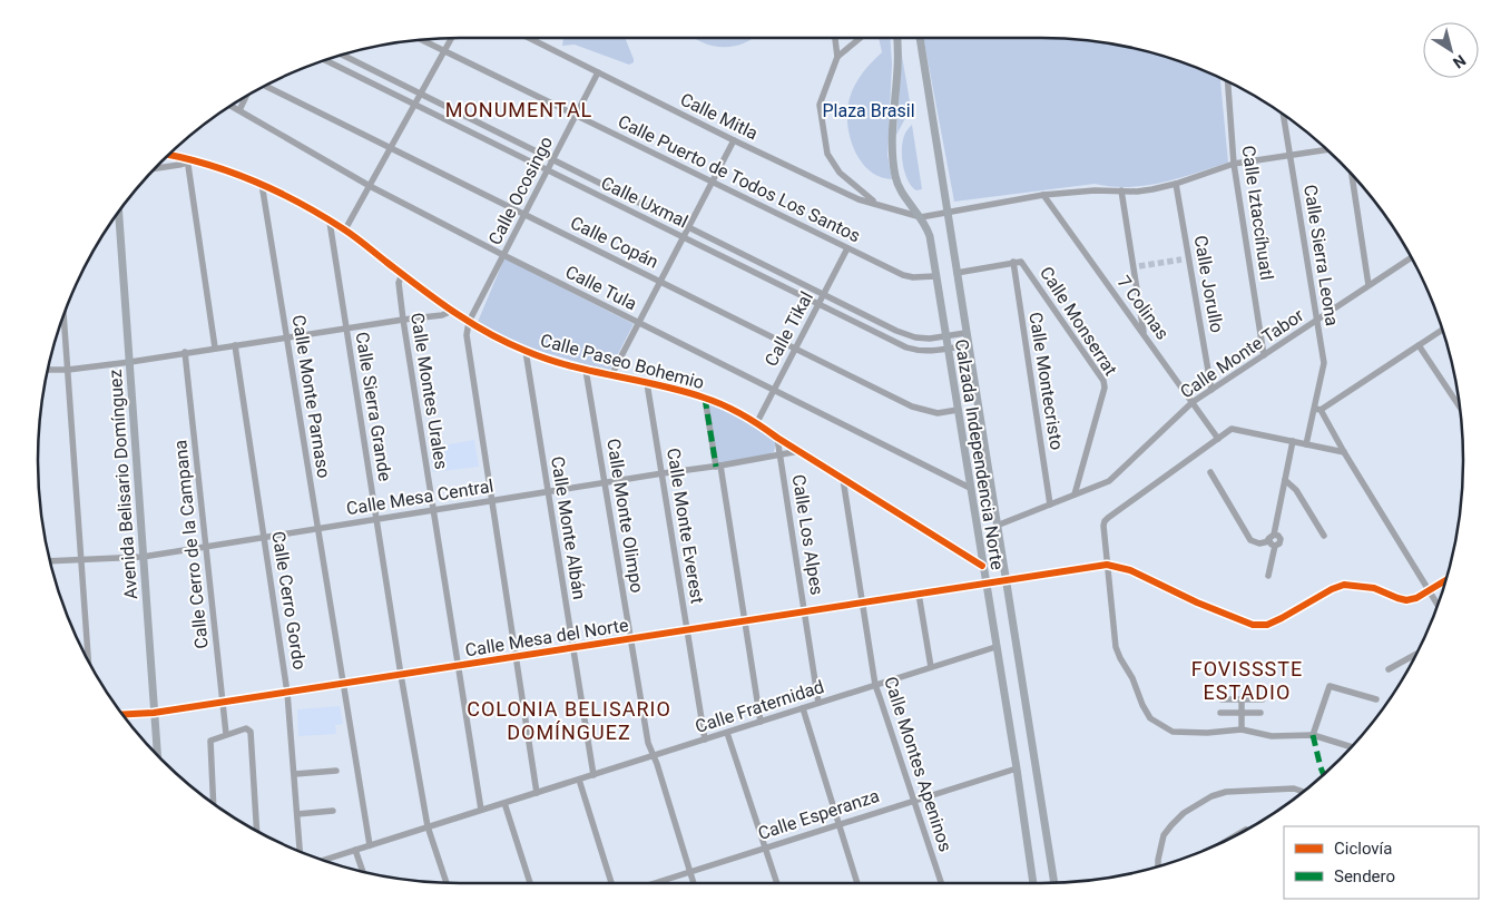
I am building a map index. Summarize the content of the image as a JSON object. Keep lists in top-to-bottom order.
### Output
{
  "streets": {
    "main road": ["Calzada Independencia Norte", "Avenida Belisario Domínguez"],
    "street": [
      "Calle Mitla",
      "Calle Puerto de Todos Los Santos",
      "Calle Ocosingo",
      "Calle Uxmal",
      "Calle Iztaccíhuatl",
      "Calle Copán",
      "Calle Sierra Leona",
      "Calle Jorullo",
      "Calle Tula",
      "7 Colinas",
      "Calle Monserrat",
      "Calle Tikal",
      "Calle Monte Tabor",
      "Calle Paseo Bohemio",
      "Calle Montecristo",
      "Calle Montes Urales",
      "Calle Monte Parnaso",
      "Calle Sierra Grande",
      "Calle Mesa Central",
      "Calle Monte Olimpo",
      "Calle Monte Everest",
      "Calle Monte Albán",
      "Calle Los Alpes",
      "Calle Cerro de la Campana",
      "Calle Cerro Gordo",
      "Calle Mesa del Norte",
      "Calle Fraternidad",
      "Calle Montes Apeninos",
      "Calle Esperanza"
    ]
  },
  "crossings": [
    ["Calle Mitla", "Calle Ocosingo"],
    ["Calle Mitla", "Calzada Independencia Norte"],
    ["Calle Puerto de Todos Los Santos", "Calle Ocosingo"],
    ["Calle Puerto de Todos Los Santos", "Calle Tikal"],
    ["Calle Puerto de Todos Los Santos", "Calzada Independencia Norte"],
    ["Calle Ocosingo", "Calle Uxmal"],
    ["Calle Ocosingo", "Calle Copán"],
    ["Calle Ocosingo", "Calle Tula"],
    ["Calle Ocosingo", "Calle Paseo Bohemio"],
    ["Calle Uxmal", "Calle Tikal"],
    ["Calle Uxmal", "Calzada Independencia Norte"],
    ["Calle Iztaccíhuatl", "Calle Monte Tabor"],
    ["Calle Copán", "Calle Tikal"],
    ["Calle Copán", "Calzada Independencia Norte"],
    ["Calle Sierra Leona", "Calle Monte Tabor"],
    ["Calle Jorullo", "Calle Monte Tabor"],
    ["Calle Tula", "Calle Tikal"],
    ["Calle Tula", "Calzada Independencia Norte"],
    ["7 Colinas", "Calle Monte Tabor"],
    ["Calle Monserrat", "Calle Monte Tabor"],
    ["Calle Monserrat", "Calle Montecristo"],
    ["Calle Monserrat", "Calzada Independencia Norte"],
    ["Calle Tikal", "Calle Paseo Bohemio"],
    ["Calle Monte Tabor", "Calle Montecristo"],
    ["Calle Monte Tabor", "Calzada Independencia Norte"],
    ["Calle Paseo Bohemio", "Calle Montes Urales"],
    ["Calle Paseo Bohemio", "Calle Monte Parnaso"],
    ["Calle Paseo Bohemio", "Calle Sierra Grande"],
    ["Calle Paseo Bohemio", "Calzada Independencia Norte"],
    ["Calle Paseo Bohemio", "Calle Mesa Central"],
    ["Calle Paseo Bohemio", "Calle Monte Olimpo"],
    ["Calle Paseo Bohemio", "Calle Monte Everest"],
    ["Calle Paseo Bohemio", "Calle Monte Albán"],
    ["Calle Paseo Bohemio", "Calle Los Alpes"],
    ["Calle Paseo Bohemio", "Calle Montes Apeninos"],
    ["Calle Montes Urales", "Calle Mesa Central"],
    ["Calle Montes Urales", "Calle Mesa del Norte"],
    ["Calle Montes Urales", "Calle Fraternidad"],
    ["Calle Monte Parnaso", "Calle Mesa Central"],
    ["Calle Monte Parnaso", "Calle Mesa del Norte"],
    ["Calle Monte Parnaso", "Calle Fraternidad"],
    ["Calle Sierra Grande", "Calle Mesa Central"],
    ["Calle Sierra Grande", "Calle Mesa del Norte"],
    ["Calle Sierra Grande", "Calle Fraternidad"],
    ["Calzada Independencia Norte", "Calle Mesa del Norte"],
    ["Calzada Independencia Norte", "Calle Fraternidad"],
    ["Calzada Independencia Norte", "Calle Esperanza"],
    ["Avenida Belisario Domínguez", "Calle Mesa Central"],
    ["Avenida Belisario Domínguez", "Calle Mesa del Norte"],
    ["Calle Mesa Central", "Calle Monte Olimpo"],
    ["Calle Mesa Central", "Calle Monte Everest"],
    ["Calle Mesa Central", "Calle Monte Albán"],
    ["Calle Mesa Central", "Calle Los Alpes"],
    ["Calle Mesa Central", "Calle Cerro de la Campana"],
    ["Calle Mesa Central", "Calle Cerro Gordo"],
    ["Calle Monte Olimpo", "Calle Mesa del Norte"],
    ["Calle Monte Olimpo", "Calle Fraternidad"],
    ["Calle Monte Olimpo", "Calle Esperanza"],
    ["Calle Monte Everest", "Calle Mesa del Norte"],
    ["Calle Monte Everest", "Calle Fraternidad"],
    ["Calle Monte Albán", "Calle Mesa del Norte"],
    ["Calle Monte Albán", "Calle Fraternidad"],
    ["Calle Los Alpes", "Calle Mesa del Norte"],
    ["Calle Los Alpes", "Calle Fraternidad"],
    ["Calle Cerro de la Campana", "Calle Mesa del Norte"],
    ["Calle Cerro Gordo", "Calle Mesa del Norte"],
    ["Calle Mesa del Norte", "Calle Montes Apeninos"],
    ["Calle Fraternidad", "Calle Montes Apeninos"],
    ["Calle Montes Apeninos", "Calle Esperanza"]
  ],
  "districts": ["MONUMENTAL", "FOVISSSTE ESTADIO", "COLONIA BELISARIO DOMÍNGUEZ"],
  "parks": ["Plaza Brasil"],
  "legend": ["Ciclovía", "Sendero"],
  "north": "bottom right"
}
